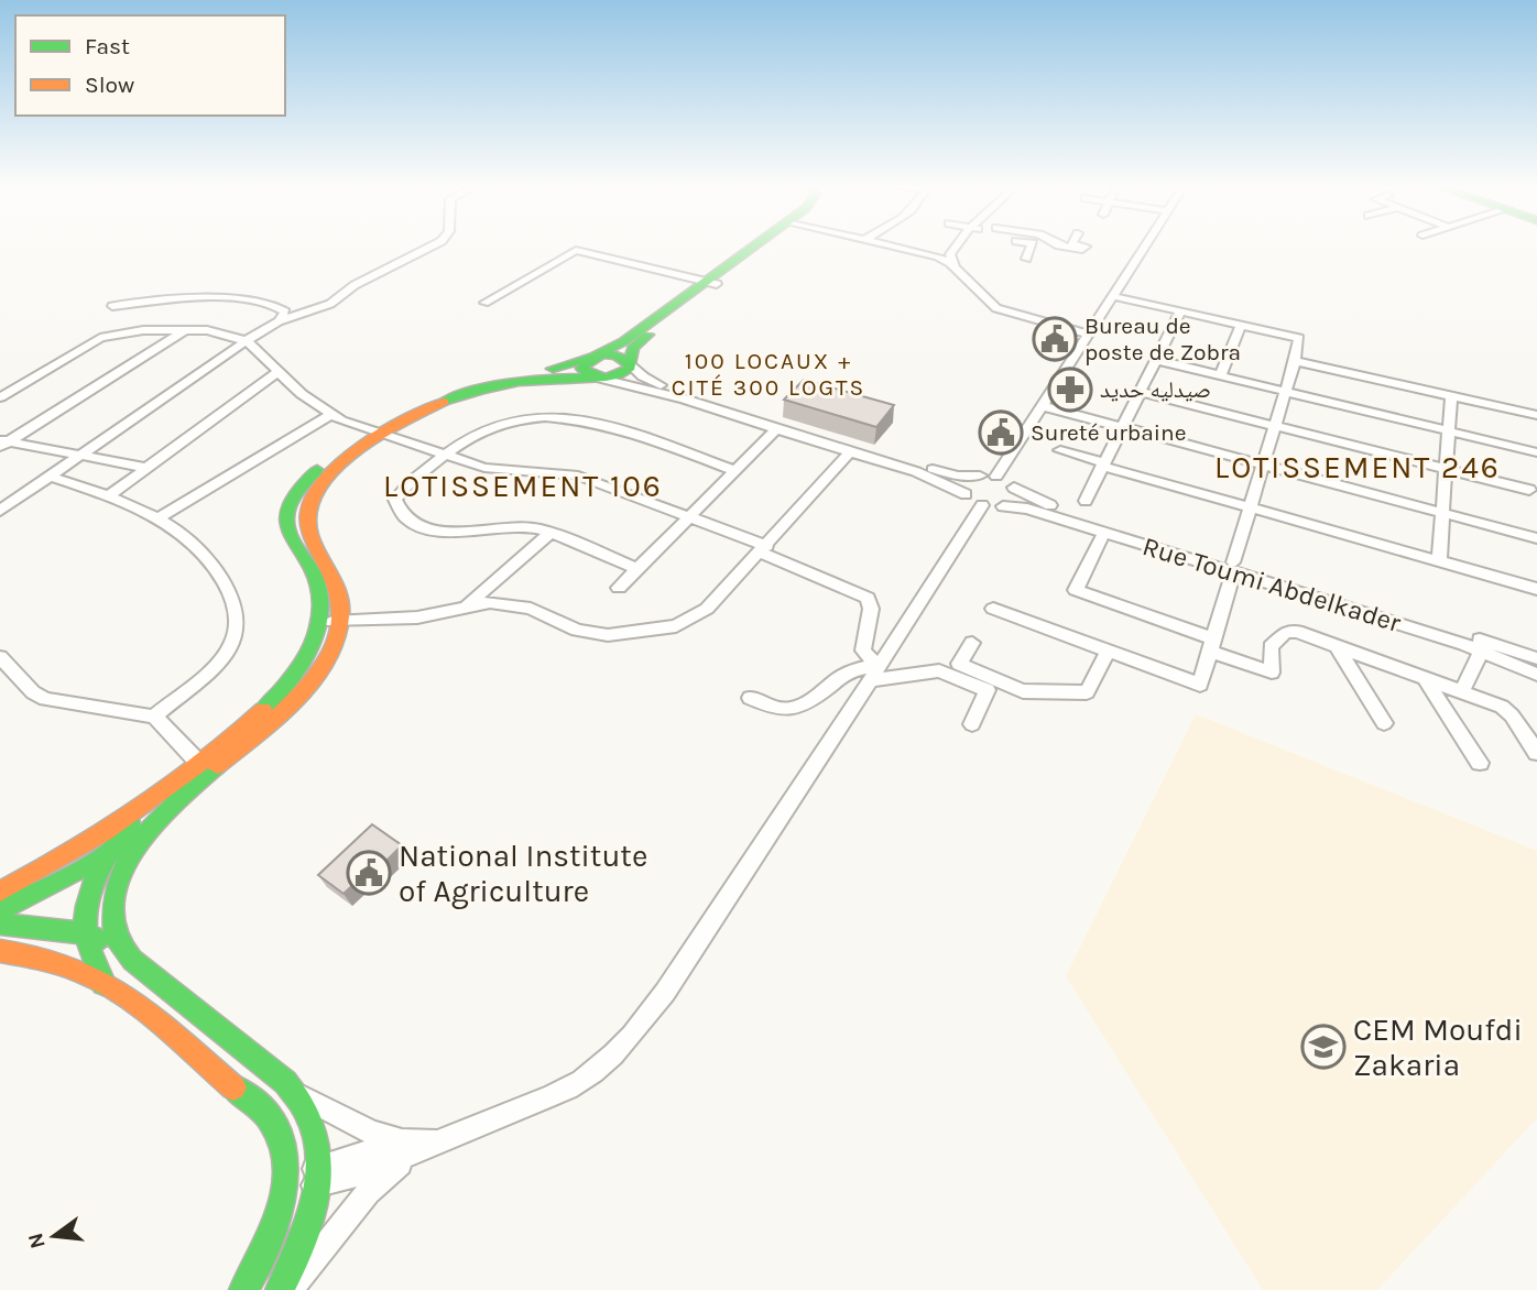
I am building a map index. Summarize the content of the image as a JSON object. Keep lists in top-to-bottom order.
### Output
{
  "streets": {
    "street": ["Rue Toumi Abdelkader"]
  },
  "districts": ["100 LOCAUX + CITÉ 300 LOGTS", "LOTISSEMENT 246", "LOTISSEMENT 106"],
  "places": {
    "public building": ["Bureau de poste de Zobra", "Sureté urbaine", "National Institute of Agriculture"],
    "pharmacy": ["صيدليه حديد"],
    "school or university": ["CEM Moufdi Zakaria"]
  },
  "legend": ["Fast", "Slow"],
  "north": "left"
}
